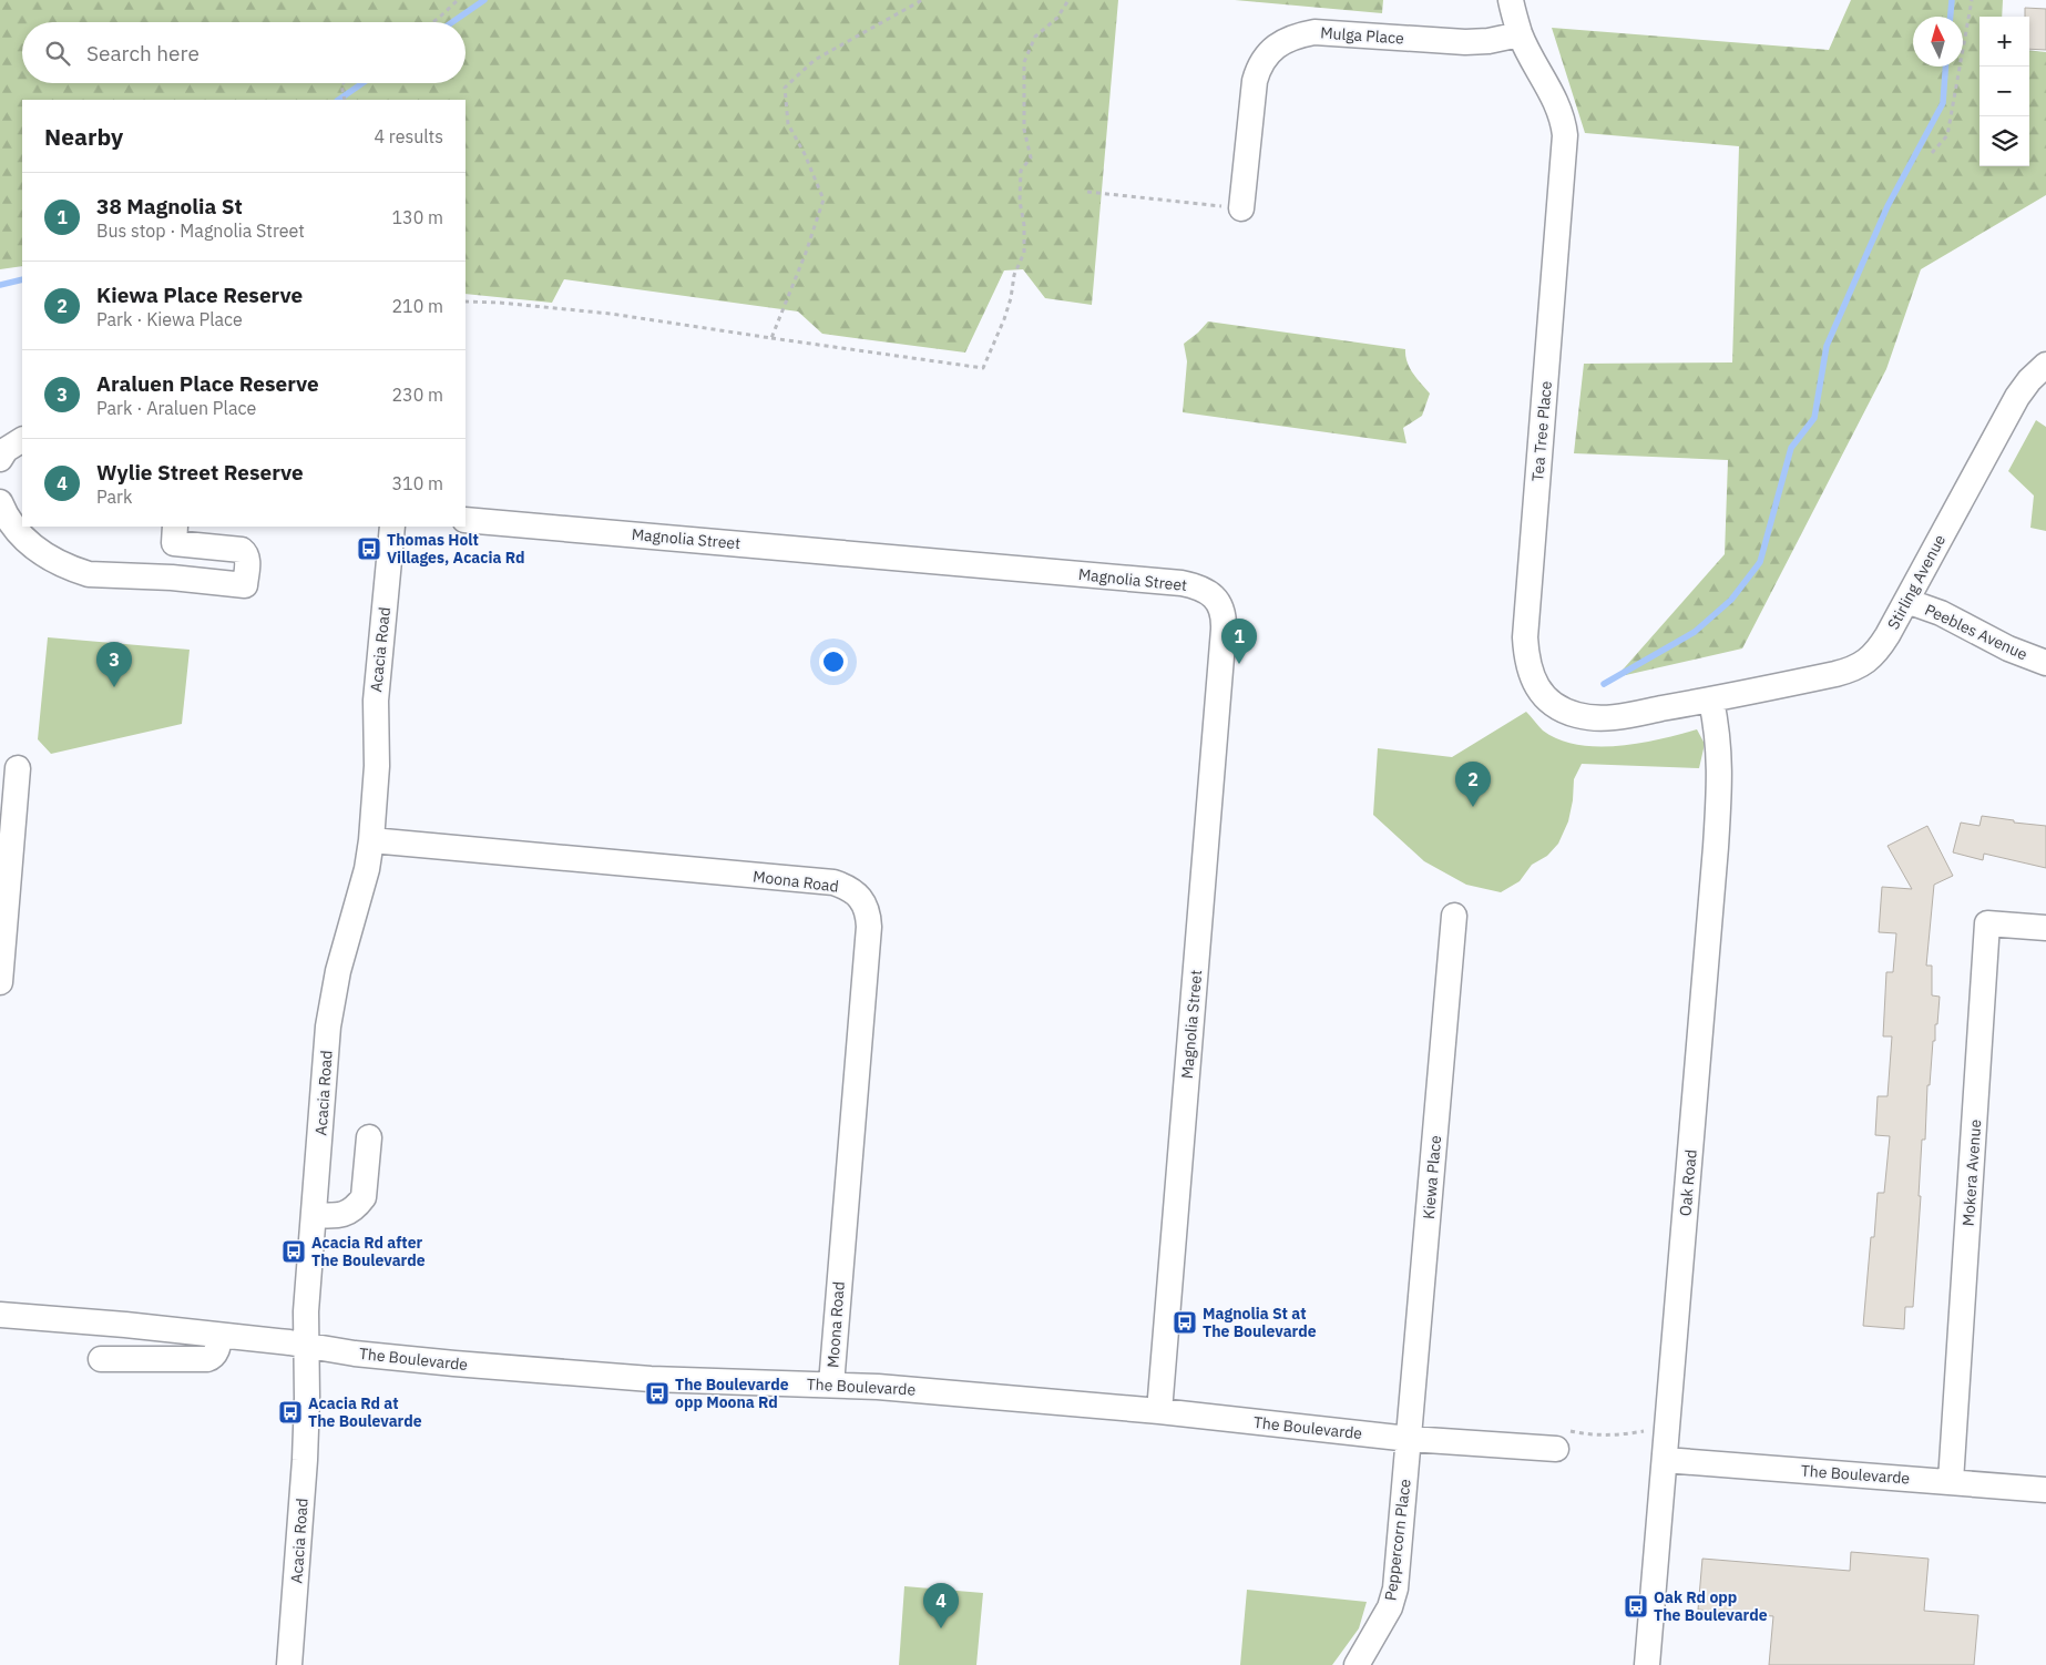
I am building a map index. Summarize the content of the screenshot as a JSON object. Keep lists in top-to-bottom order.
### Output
{
  "streets": {
    "street": [
      "Mulga Place",
      "Tea Tree Place",
      "Magnolia Street",
      "Stirling Avenue",
      "Peebles Avenue",
      "Acacia Road",
      "Moona Road",
      "Mokera Avenue",
      "Kiewa Place",
      "Oak Road",
      "The Boulevarde",
      "Peppercorn Place"
    ]
  },
  "crossings": [
    ["Mulga Place", "Tea Tree Place"],
    ["Tea Tree Place", "Stirling Avenue"],
    ["Tea Tree Place", "Oak Road"],
    ["Magnolia Street", "The Boulevarde"],
    ["Stirling Avenue", "Peebles Avenue"],
    ["Stirling Avenue", "Oak Road"],
    ["Acacia Road", "Moona Road"],
    ["Acacia Road", "The Boulevarde"],
    ["Moona Road", "The Boulevarde"],
    ["Mokera Avenue", "The Boulevarde"],
    ["Kiewa Place", "The Boulevarde"],
    ["Kiewa Place", "Peppercorn Place"],
    ["Oak Road", "The Boulevarde"],
    ["The Boulevarde", "Peppercorn Place"]
  ],
  "places": {
    "bus stop": [
      "Thomas Holt Villages, Acacia Rd",
      "Acacia Rd after The Boulevarde",
      "Magnolia St at The Boulevarde",
      "The Boulevarde opp Moona Rd",
      "Acacia Rd at The Boulevarde",
      "Oak Rd opp The Boulevarde"
    ]
  },
  "north": "top",
  "page": {
    "map_buttons": ["+", "−"],
    "search": "Search here",
    "heading": ["Nearby", "4 results"],
    "list": [
      {
        "mark": "1",
        "name": "38 Magnolia St",
        "note": "Bus stop · Magnolia Street",
        "value": "130 m"
      },
      {
        "mark": "2",
        "name": "Kiewa Place Reserve",
        "note": "Park · Kiewa Place",
        "value": "210 m"
      },
      {
        "mark": "3",
        "name": "Araluen Place Reserve",
        "note": "Park · Araluen Place",
        "value": "230 m"
      },
      {
        "mark": "4",
        "name": "Wylie Street Reserve",
        "note": "Park",
        "value": "310 m"
      }
    ],
    "pins": [
      "1",
      "3",
      "2",
      "4"
    ]
  }
}
